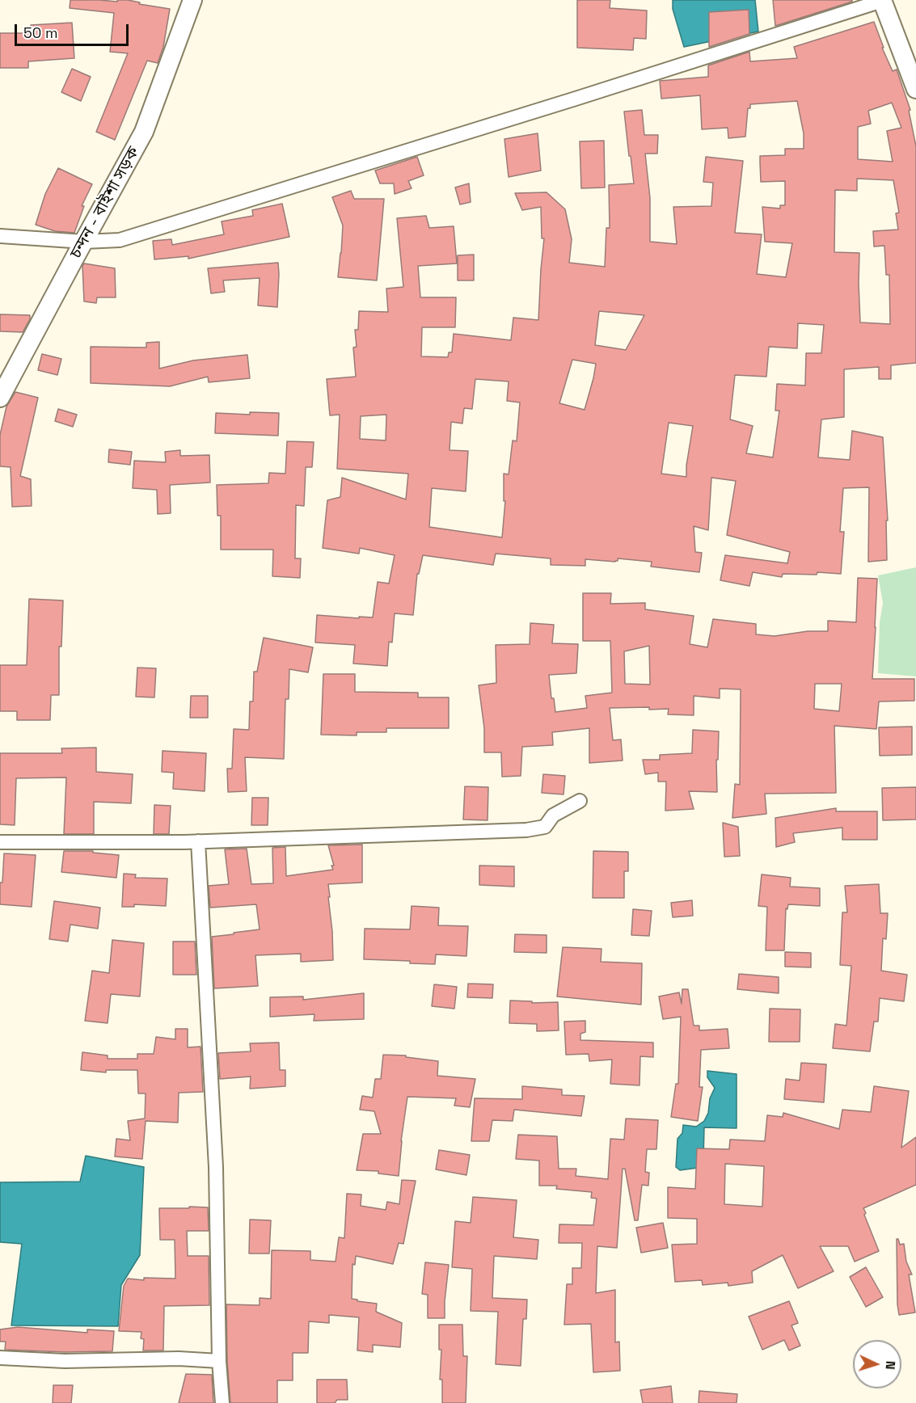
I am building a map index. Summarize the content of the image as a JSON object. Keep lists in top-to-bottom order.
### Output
{
  "streets": {
    "main road": ["চন্দন - বাইশা সড়ক"]
  },
  "scale_bar": "50 m",
  "north": "right"
}
